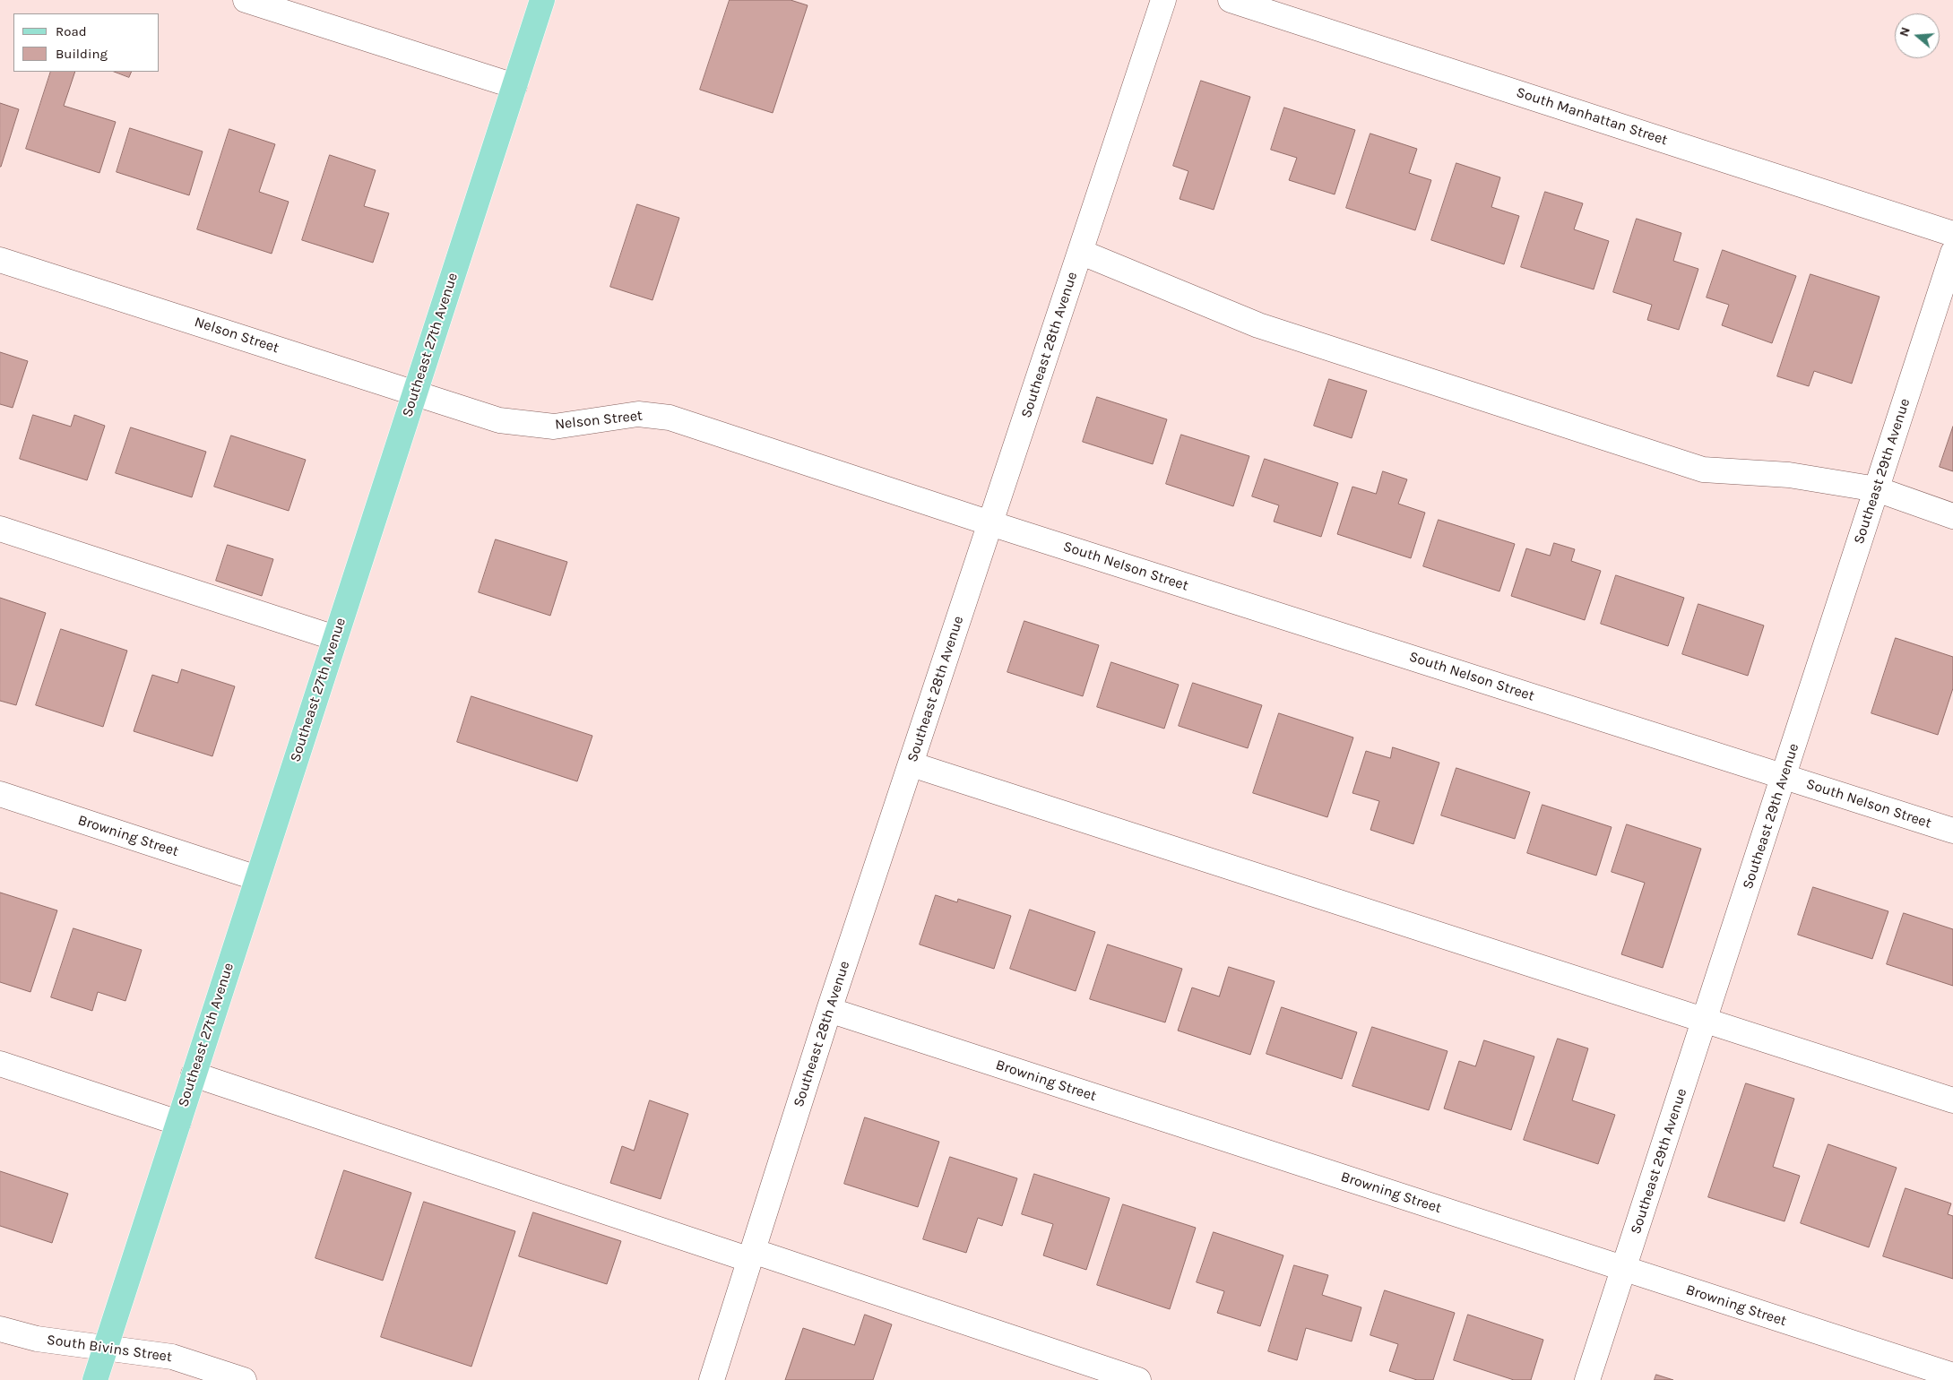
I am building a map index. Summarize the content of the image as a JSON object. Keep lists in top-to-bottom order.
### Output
{
  "streets": {
    "main road": ["Southeast 27th Avenue"],
    "street": [
      "South Manhattan Street",
      "Nelson Street",
      "Southeast 28th Avenue",
      "Southeast 29th Avenue",
      "South Nelson Street",
      "Browning Street",
      "South Bivins Street"
    ]
  },
  "crossings": [
    ["Nelson Street", "Southeast 27th Avenue"],
    ["Nelson Street", "Southeast 28th Avenue"],
    ["Nelson Street", "South Nelson Street"],
    ["Southeast 27th Avenue", "Browning Street"],
    ["Southeast 27th Avenue", "South Bivins Street"],
    ["Southeast 28th Avenue", "South Nelson Street"],
    ["Southeast 28th Avenue", "Browning Street"],
    ["Southeast 29th Avenue", "South Nelson Street"],
    ["Southeast 29th Avenue", "Browning Street"]
  ],
  "legend": ["Road", "Building"],
  "north": "left"
}
